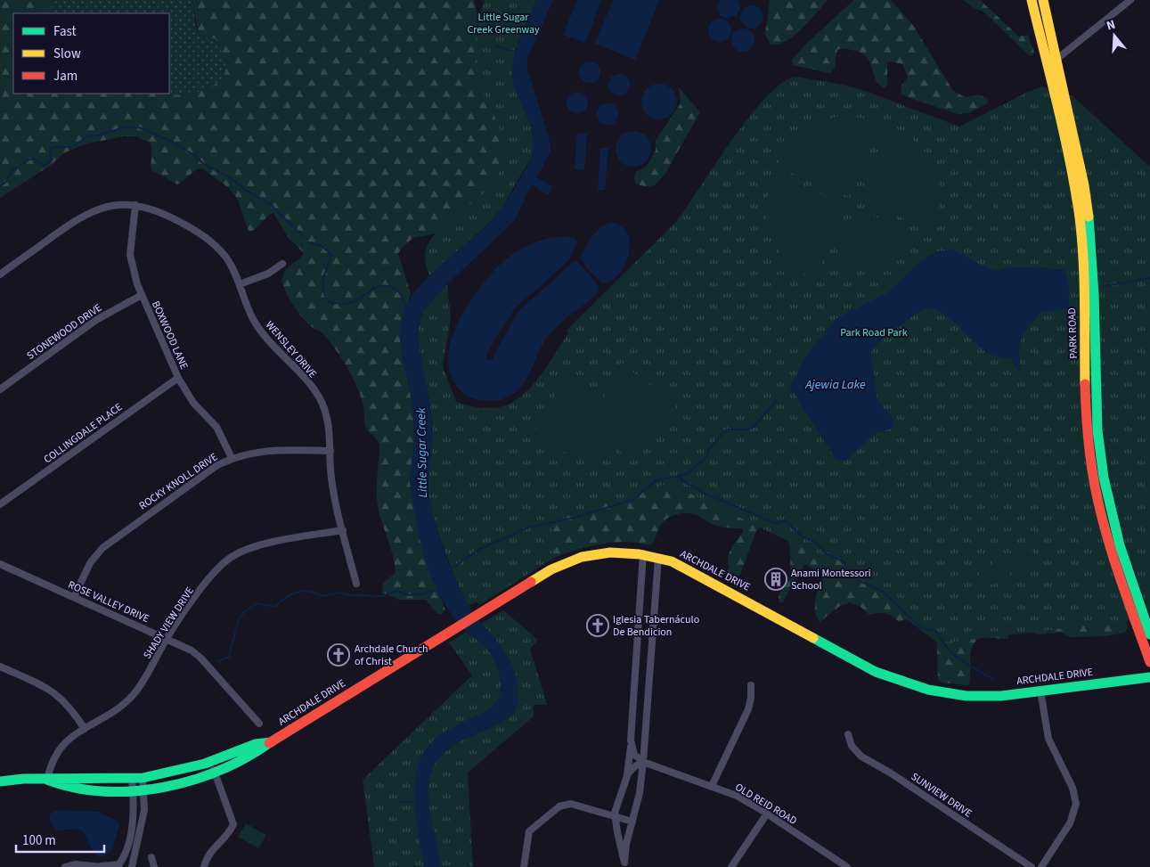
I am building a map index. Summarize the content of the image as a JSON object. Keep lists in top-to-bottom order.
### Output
{
  "streets": {
    "street": [
      "STONEWOOD DRIVE",
      "PARK ROAD",
      "BOXWOOD LANE",
      "WENSLEY DRIVE",
      "COLLINGDALE PLACE",
      "ROCKY KNOLL DRIVE",
      "ARCHDALE DRIVE",
      "ROSE VALLEY DRIVE",
      "SHADY VIEW DRIVE",
      "SUNVIEW DRIVE",
      "OLD REID ROAD"
    ]
  },
  "crossings": [
    ["STONEWOOD DRIVE", "BOXWOOD LANE"],
    ["BOXWOOD LANE", "WENSLEY DRIVE"],
    ["BOXWOOD LANE", "COLLINGDALE PLACE"],
    ["BOXWOOD LANE", "ROCKY KNOLL DRIVE"],
    ["WENSLEY DRIVE", "ROCKY KNOLL DRIVE"],
    ["WENSLEY DRIVE", "SHADY VIEW DRIVE"],
    ["ROCKY KNOLL DRIVE", "ROSE VALLEY DRIVE"],
    ["ARCHDALE DRIVE", "SHADY VIEW DRIVE"],
    ["ROSE VALLEY DRIVE", "SHADY VIEW DRIVE"]
  ],
  "water": ["Ajewia Lake", "Little Sugar Creek"],
  "parks": ["Little Sugar Creek Greenway", "Park Road Park"],
  "places": {
    "building": ["Anami Montessori School"],
    "church": ["Iglesia Tabernáculo De Bendicion", "Archdale Church of Christ"]
  },
  "legend": ["Fast", "Slow", "Jam"],
  "scale_bar": "100 m",
  "north": "top"
}
